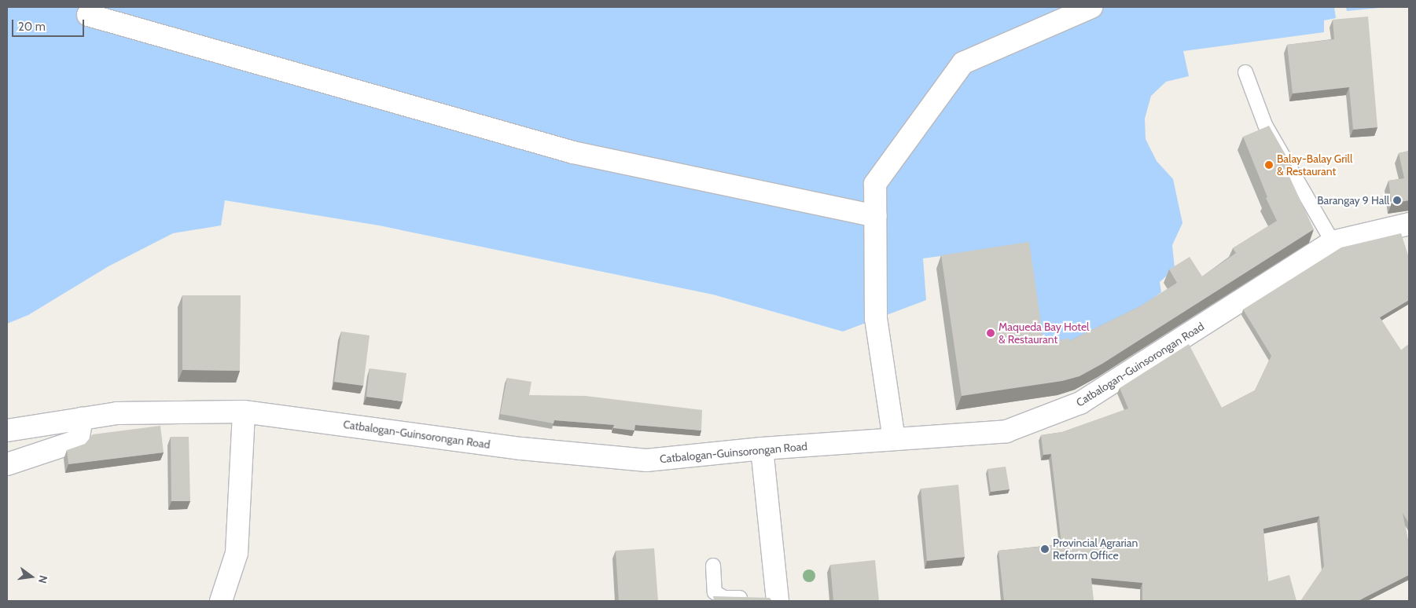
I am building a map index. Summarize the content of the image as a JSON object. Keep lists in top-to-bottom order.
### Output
{
  "streets": {
    "street": ["Catbalogan-Guinsorongan Road"]
  },
  "places": [
    "Balay-Balay Grill & Restaurant",
    "Barangay 9 Hall",
    "Maqueda Bay Hotel & Restaurant",
    "Provincial Agrarian Reform Office"
  ],
  "scale_bar": "20 m",
  "north": "right"
}
